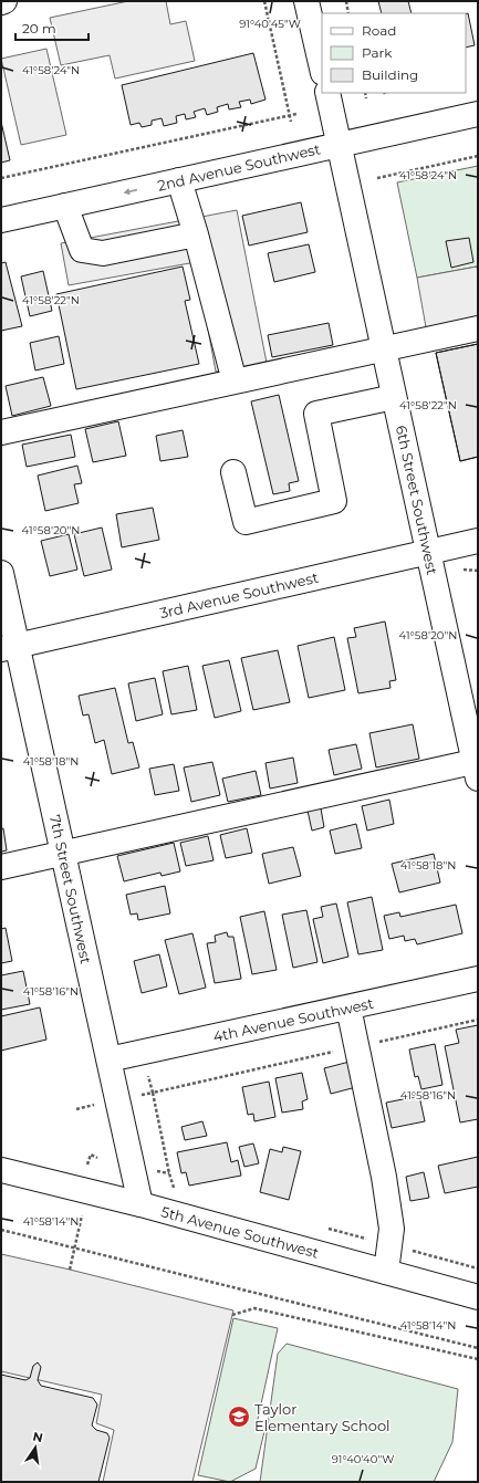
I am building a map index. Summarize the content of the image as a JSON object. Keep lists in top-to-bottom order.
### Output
{
  "streets": {
    "main road": [
      "2nd Avenue Southwest",
      "6th Street Southwest",
      "3rd Avenue Southwest",
      "7th Street Southwest",
      "4th Avenue Southwest",
      "5th Avenue Southwest"
    ]
  },
  "crossings": [
    ["2nd Avenue Southwest", "6th Street Southwest"],
    ["6th Street Southwest", "3rd Avenue Southwest"],
    ["3rd Avenue Southwest", "7th Street Southwest"],
    ["7th Street Southwest", "4th Avenue Southwest"],
    ["7th Street Southwest", "5th Avenue Southwest"]
  ],
  "places": {
    "school or university": ["Taylor Elementary School"]
  },
  "legend": ["Road", "Park", "Building"],
  "scale_bar": "20 m",
  "north": "top",
  "coordinates": [
    "91°40'45\"W",
    "41°58'24\"N",
    "41°58'22\"N",
    "41°58'20\"N",
    "41°58'18\"N",
    "41°58'16\"N",
    "41°58'14\"N",
    "91°40'40\"W"
  ]
}
